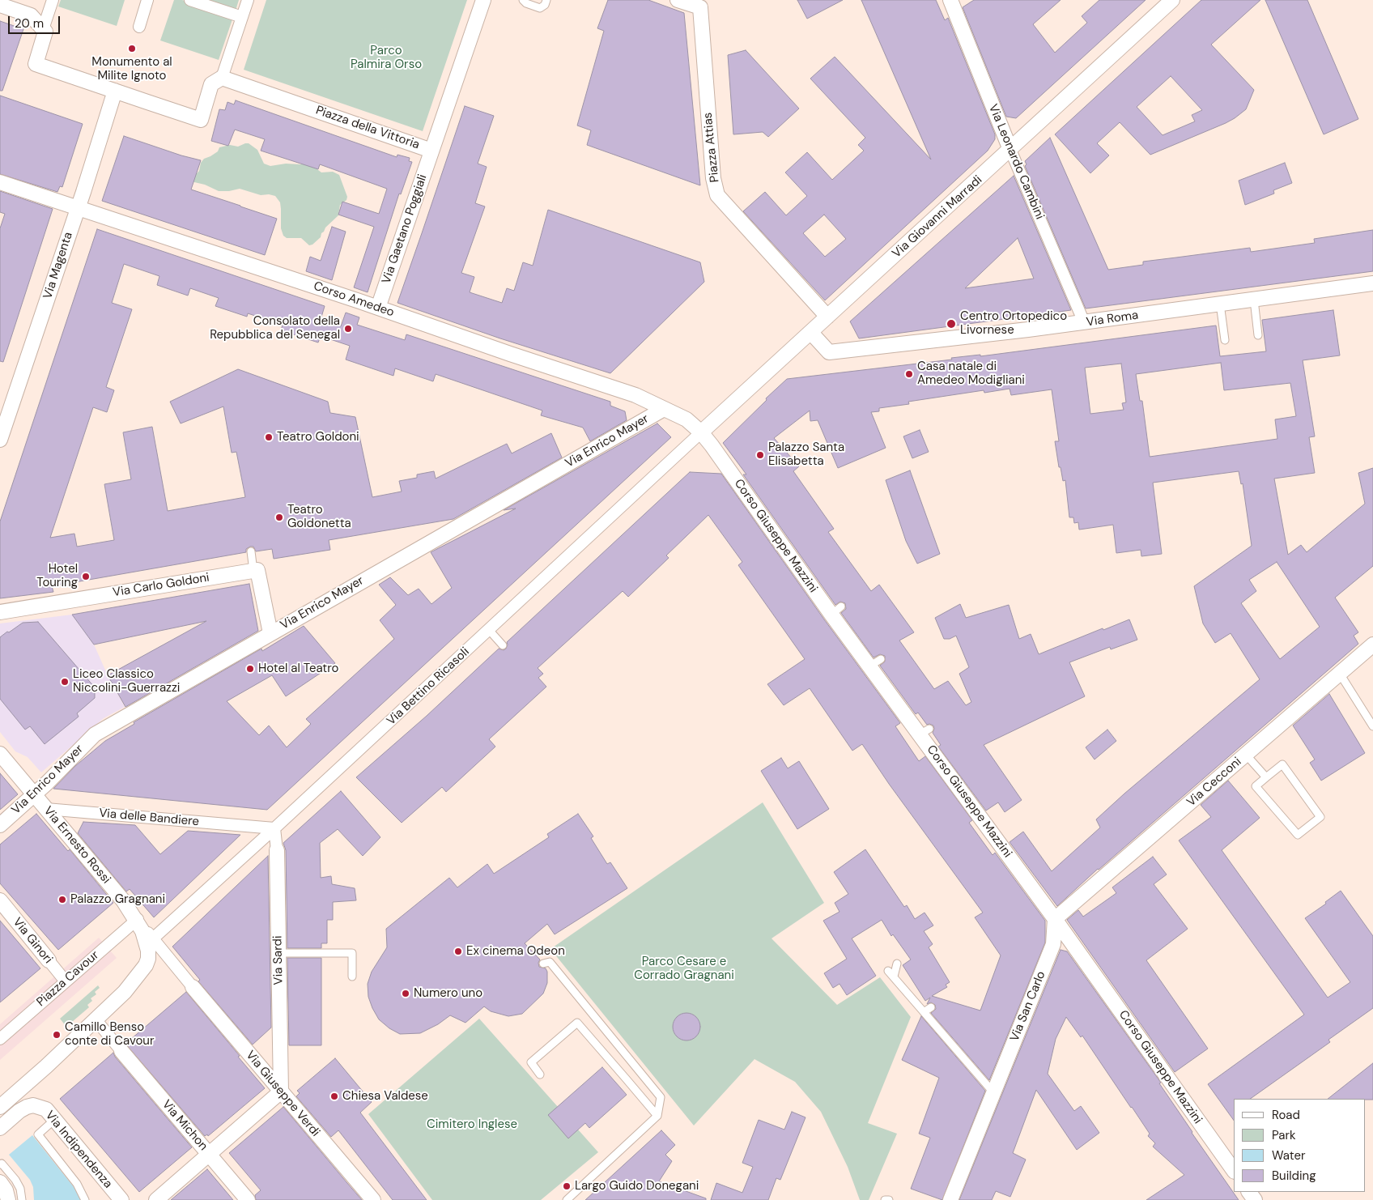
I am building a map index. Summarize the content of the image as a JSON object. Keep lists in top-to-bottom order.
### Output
{
  "streets": {
    "street": [
      "Piazza della Vittoria",
      "Piazza Attias",
      "Via Leonardo Cambini",
      "Via Giovanni Marradi",
      "Via Gaetano Poggiali",
      "Via Magenta",
      "Corso Amedeo",
      "Via Roma",
      "Via Enrico Mayer",
      "Corso Giuseppe Mazzini",
      "Via Carlo Goldoni",
      "Via Bettino Ricasoli",
      "Via Cecconi",
      "Via delle Bandiere",
      "Via Ernesto Rossi",
      "Via Ginori",
      "Via Sardi",
      "Piazza Cavour",
      "Via San Carlo",
      "Via Giuseppe Verdi",
      "Via Michon",
      "Via Indipendenza"
    ]
  },
  "crossings": [
    ["Piazza della Vittoria", "Via Gaetano Poggiali"],
    ["Piazza Attias", "Via Giovanni Marradi"],
    ["Via Leonardo Cambini", "Via Giovanni Marradi"],
    ["Via Leonardo Cambini", "Via Roma"],
    ["Via Giovanni Marradi", "Corso Amedeo"],
    ["Via Giovanni Marradi", "Via Roma"],
    ["Via Giovanni Marradi", "Corso Giuseppe Mazzini"],
    ["Via Giovanni Marradi", "Via Bettino Ricasoli"],
    ["Via Gaetano Poggiali", "Corso Amedeo"],
    ["Via Magenta", "Corso Amedeo"],
    ["Corso Amedeo", "Via Enrico Mayer"],
    ["Corso Amedeo", "Corso Giuseppe Mazzini"],
    ["Corso Amedeo", "Via Bettino Ricasoli"],
    ["Via Enrico Mayer", "Via Ernesto Rossi"],
    ["Corso Giuseppe Mazzini", "Via Bettino Ricasoli"],
    ["Corso Giuseppe Mazzini", "Via Cecconi"],
    ["Corso Giuseppe Mazzini", "Via San Carlo"],
    ["Via Bettino Ricasoli", "Via delle Bandiere"],
    ["Via Bettino Ricasoli", "Via Sardi"],
    ["Via Cecconi", "Via San Carlo"],
    ["Via delle Bandiere", "Via Ernesto Rossi"],
    ["Via delle Bandiere", "Via Sardi"],
    ["Via Ernesto Rossi", "Piazza Cavour"],
    ["Via Ginori", "Piazza Cavour"],
    ["Via Sardi", "Via Giuseppe Verdi"]
  ],
  "parks": ["Parco Palmira Orso", "Parco Cesare e Corrado Gragnani", "Cimitero Inglese"],
  "places": [
    "Monumento al Milite Ignoto",
    "Centro Ortopedico Livornese",
    "Consolato della Repubblica del Senegal",
    "Casa natale di Amedeo Modigliani",
    "Teatro Goldoni",
    "Palazzo Santa Elisabetta",
    "Teatro Goldonetta",
    "Hotel Touring",
    "Hotel al Teatro",
    "Liceo Classico Niccolini-Guerrazzi",
    "Palazzo Gragnani",
    "Ex cinema Odeon",
    "Numero uno",
    "Camillo Benso conte di Cavour",
    "Chiesa Valdese",
    "Largo Guido Donegani"
  ],
  "legend": [
    "Road",
    "Park",
    "Water",
    "Building"
  ],
  "scale_bar": "20 m"
}
